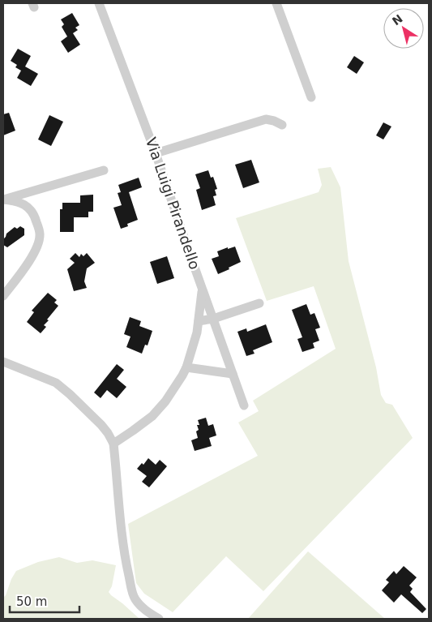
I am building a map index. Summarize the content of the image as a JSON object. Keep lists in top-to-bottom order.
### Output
{
  "streets": {
    "street": ["Via Luigi Pirandello"]
  },
  "scale_bar": "50 m",
  "north": "top left"
}
